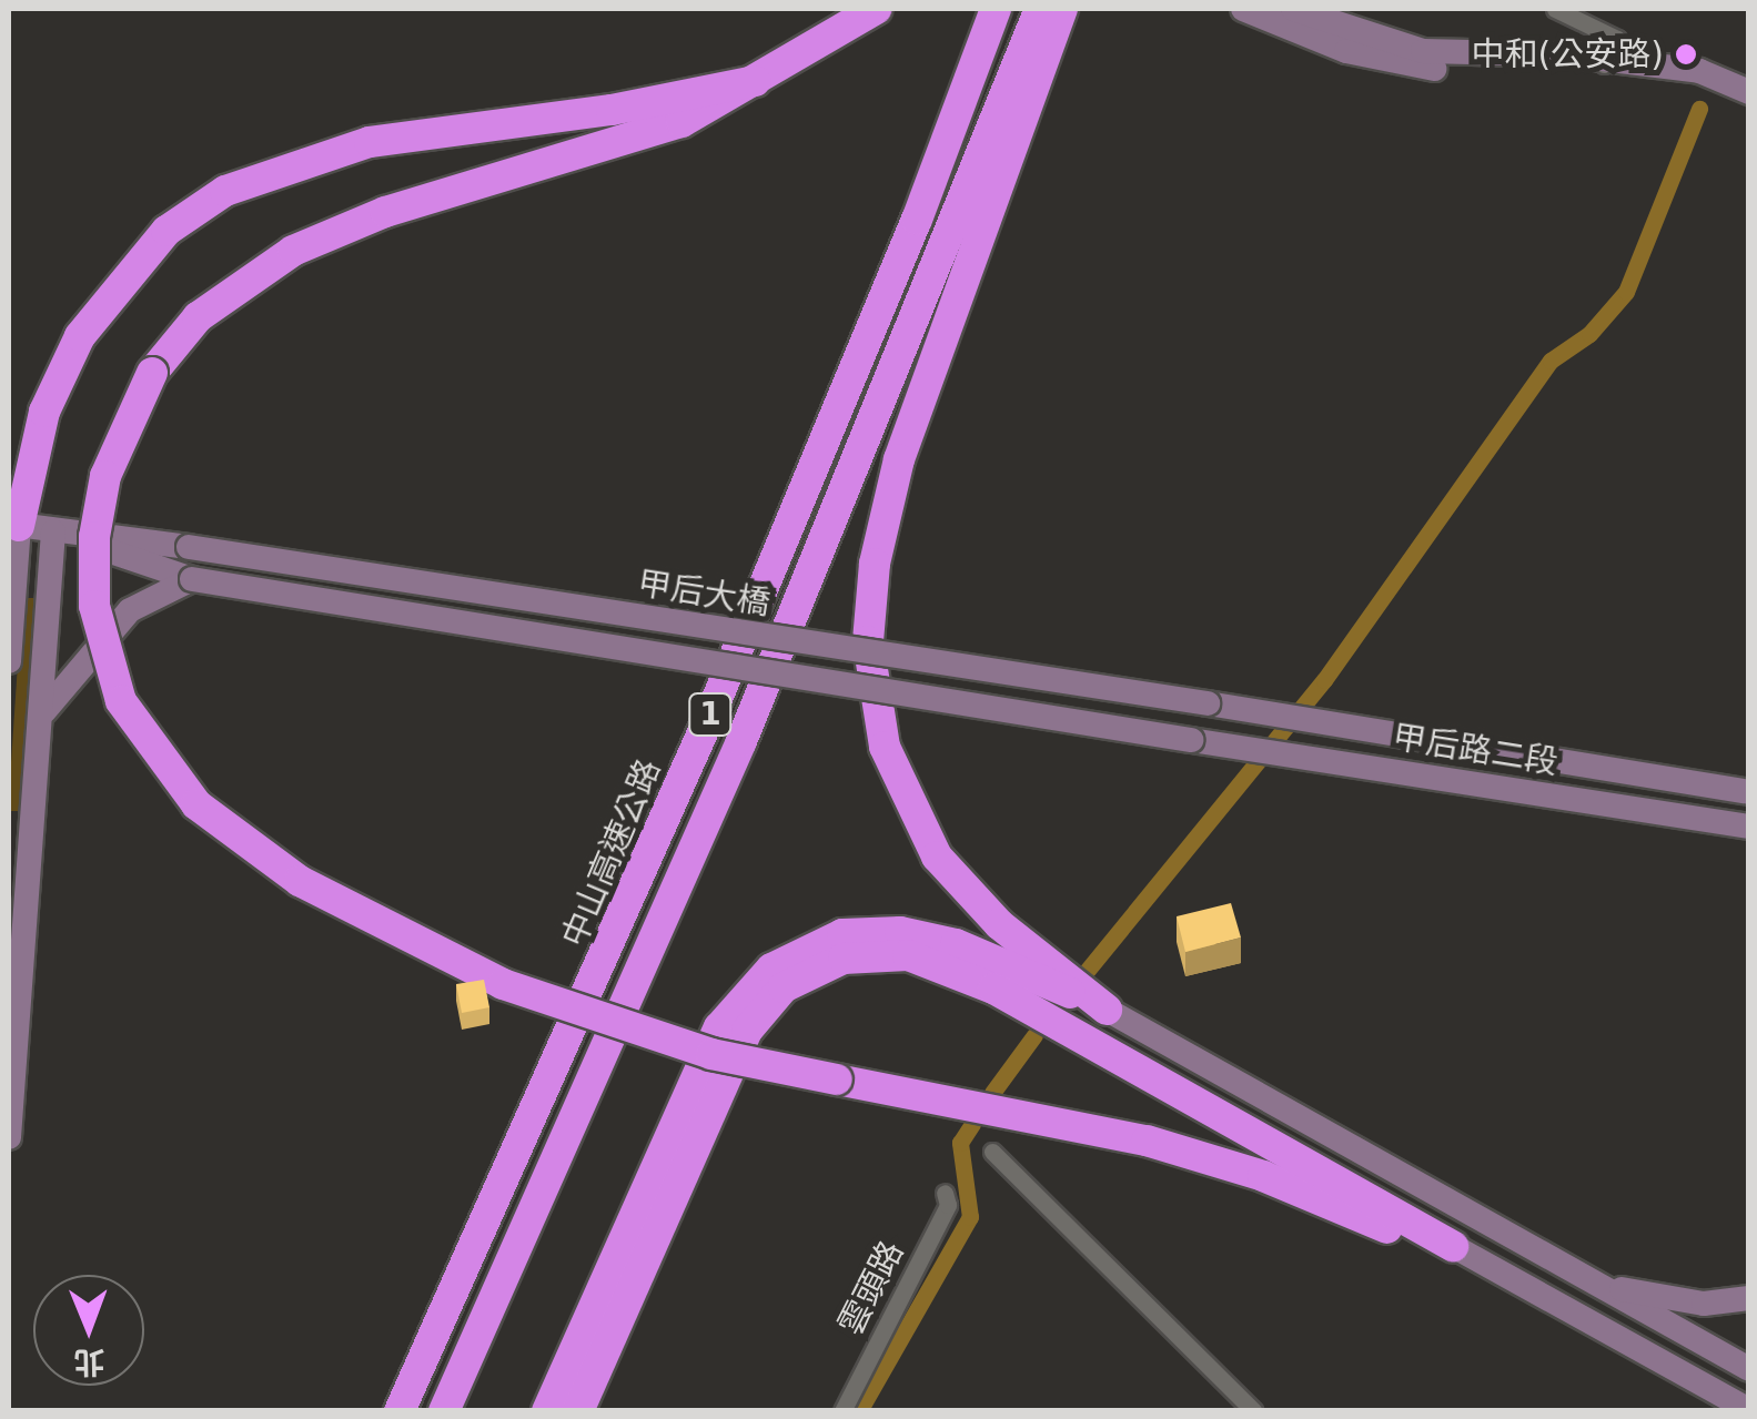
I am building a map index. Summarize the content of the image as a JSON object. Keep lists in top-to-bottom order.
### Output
{
  "streets": {
    "highway": ["1", "中山高速公路"],
    "main road": ["甲后大橋", "甲后路二段"],
    "street": ["雲頭路"]
  },
  "crossings": [
    ["甲后大橋", "甲后路二段"]
  ],
  "places": ["中和(公安路)"],
  "north": "bottom"
}
